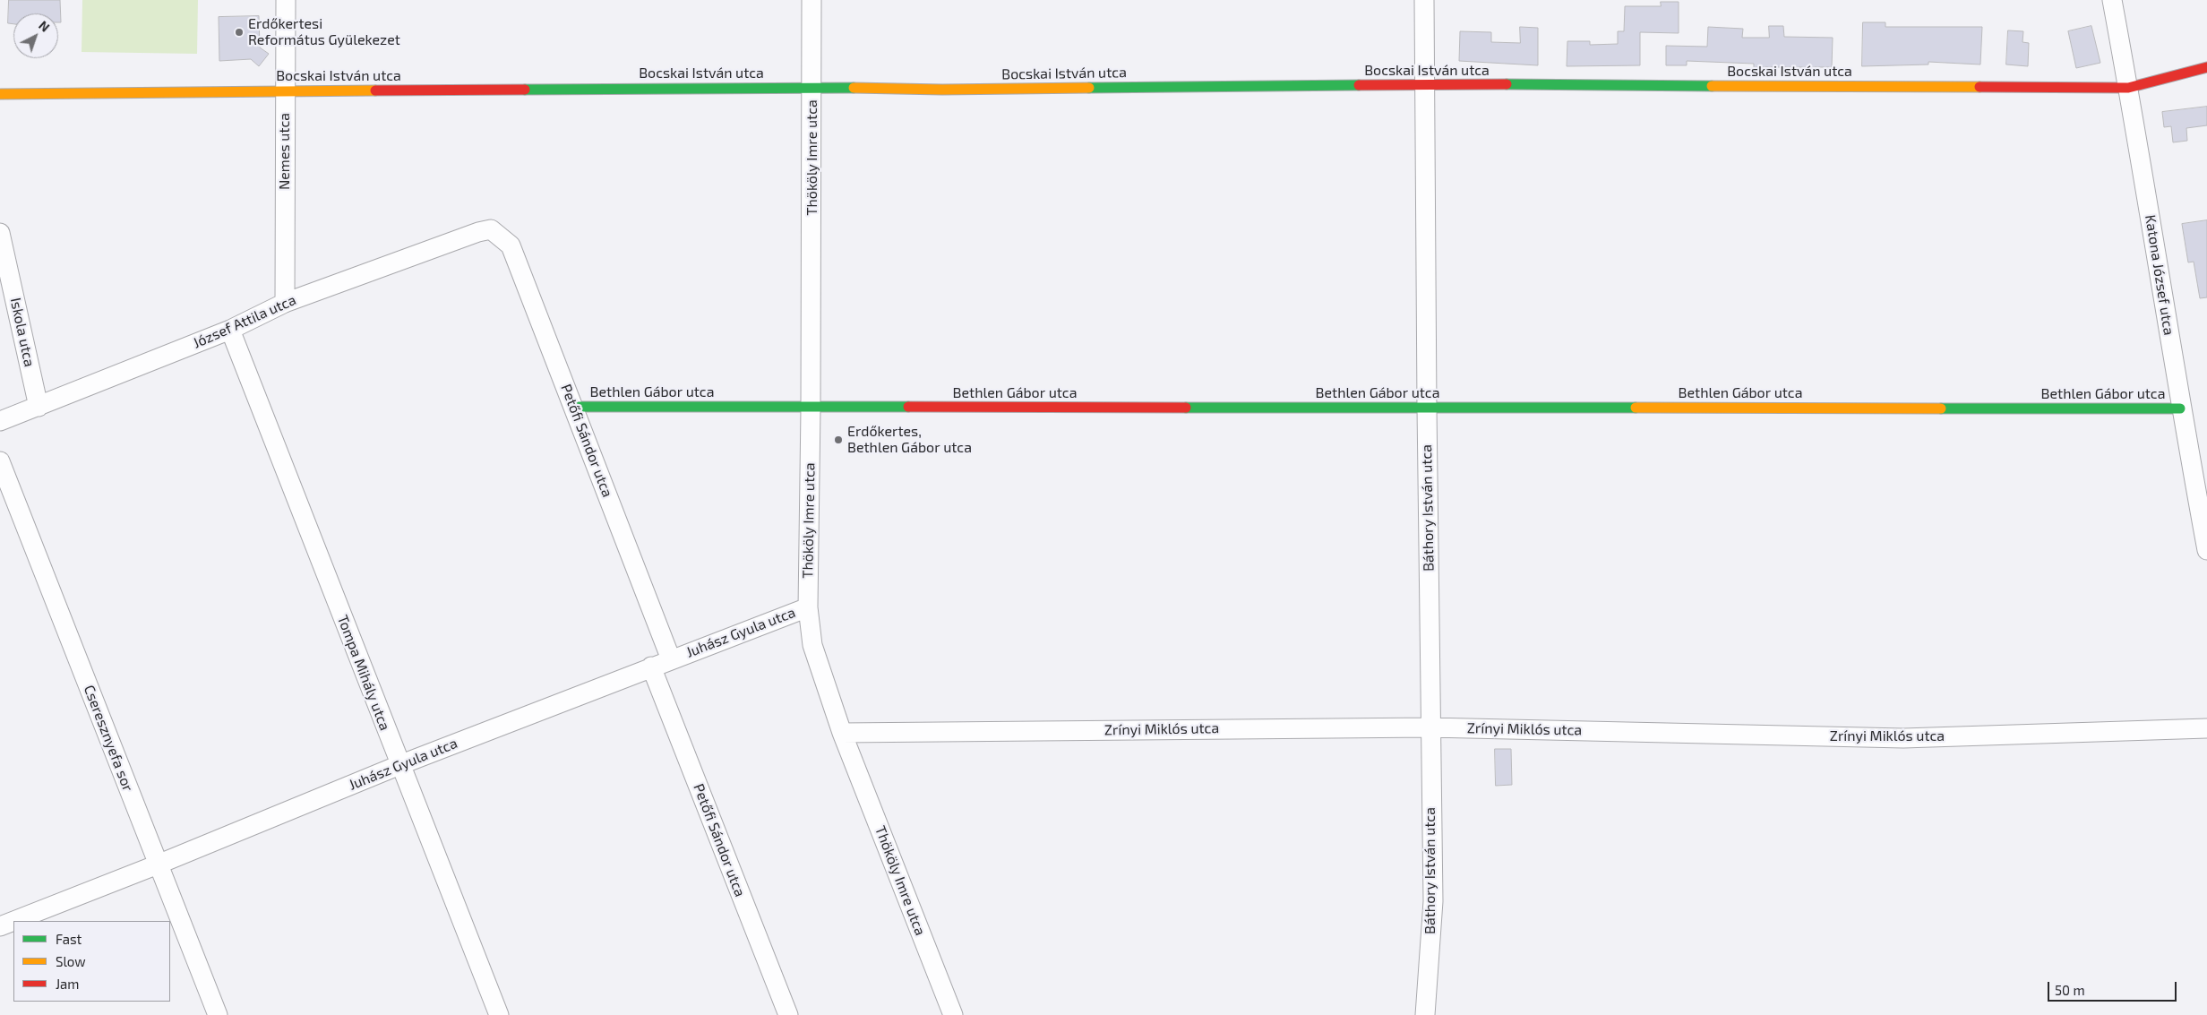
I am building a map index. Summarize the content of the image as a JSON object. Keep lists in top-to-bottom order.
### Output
{
  "streets": {
    "street": [
      "Bocskai István utca",
      "Nemes utca",
      "Thököly Imre utca",
      "Katona József utca",
      "József Attila utca",
      "Iskola utca",
      "Bethlen Gábor utca",
      "Petőfi Sándor utca",
      "Báthory István utca",
      "Juhász Gyula utca",
      "Tompa Mihály utca",
      "Zrínyi Miklós utca",
      "Cseresznyefa sor"
    ]
  },
  "crossings": [
    ["Bocskai István utca", "Nemes utca"],
    ["Bocskai István utca", "Thököly Imre utca"],
    ["Bocskai István utca", "Katona József utca"],
    ["Bocskai István utca", "Báthory István utca"],
    ["Nemes utca", "József Attila utca"],
    ["Thököly Imre utca", "Bethlen Gábor utca"],
    ["Thököly Imre utca", "Juhász Gyula utca"],
    ["Thököly Imre utca", "Zrínyi Miklós utca"],
    ["Katona József utca", "Bethlen Gábor utca"],
    ["József Attila utca", "Iskola utca"],
    ["József Attila utca", "Petőfi Sándor utca"],
    ["József Attila utca", "Tompa Mihály utca"],
    ["Bethlen Gábor utca", "Petőfi Sándor utca"],
    ["Bethlen Gábor utca", "Báthory István utca"],
    ["Petőfi Sándor utca", "Juhász Gyula utca"],
    ["Báthory István utca", "Zrínyi Miklós utca"],
    ["Juhász Gyula utca", "Tompa Mihály utca"],
    ["Juhász Gyula utca", "Cseresznyefa sor"]
  ],
  "places": ["Erdőkertesi Református Gyülekezet", "Erdőkertes, Bethlen Gábor utca"],
  "legend": ["Fast", "Slow", "Jam"],
  "scale_bar": "50 m",
  "north": "top right"
}
